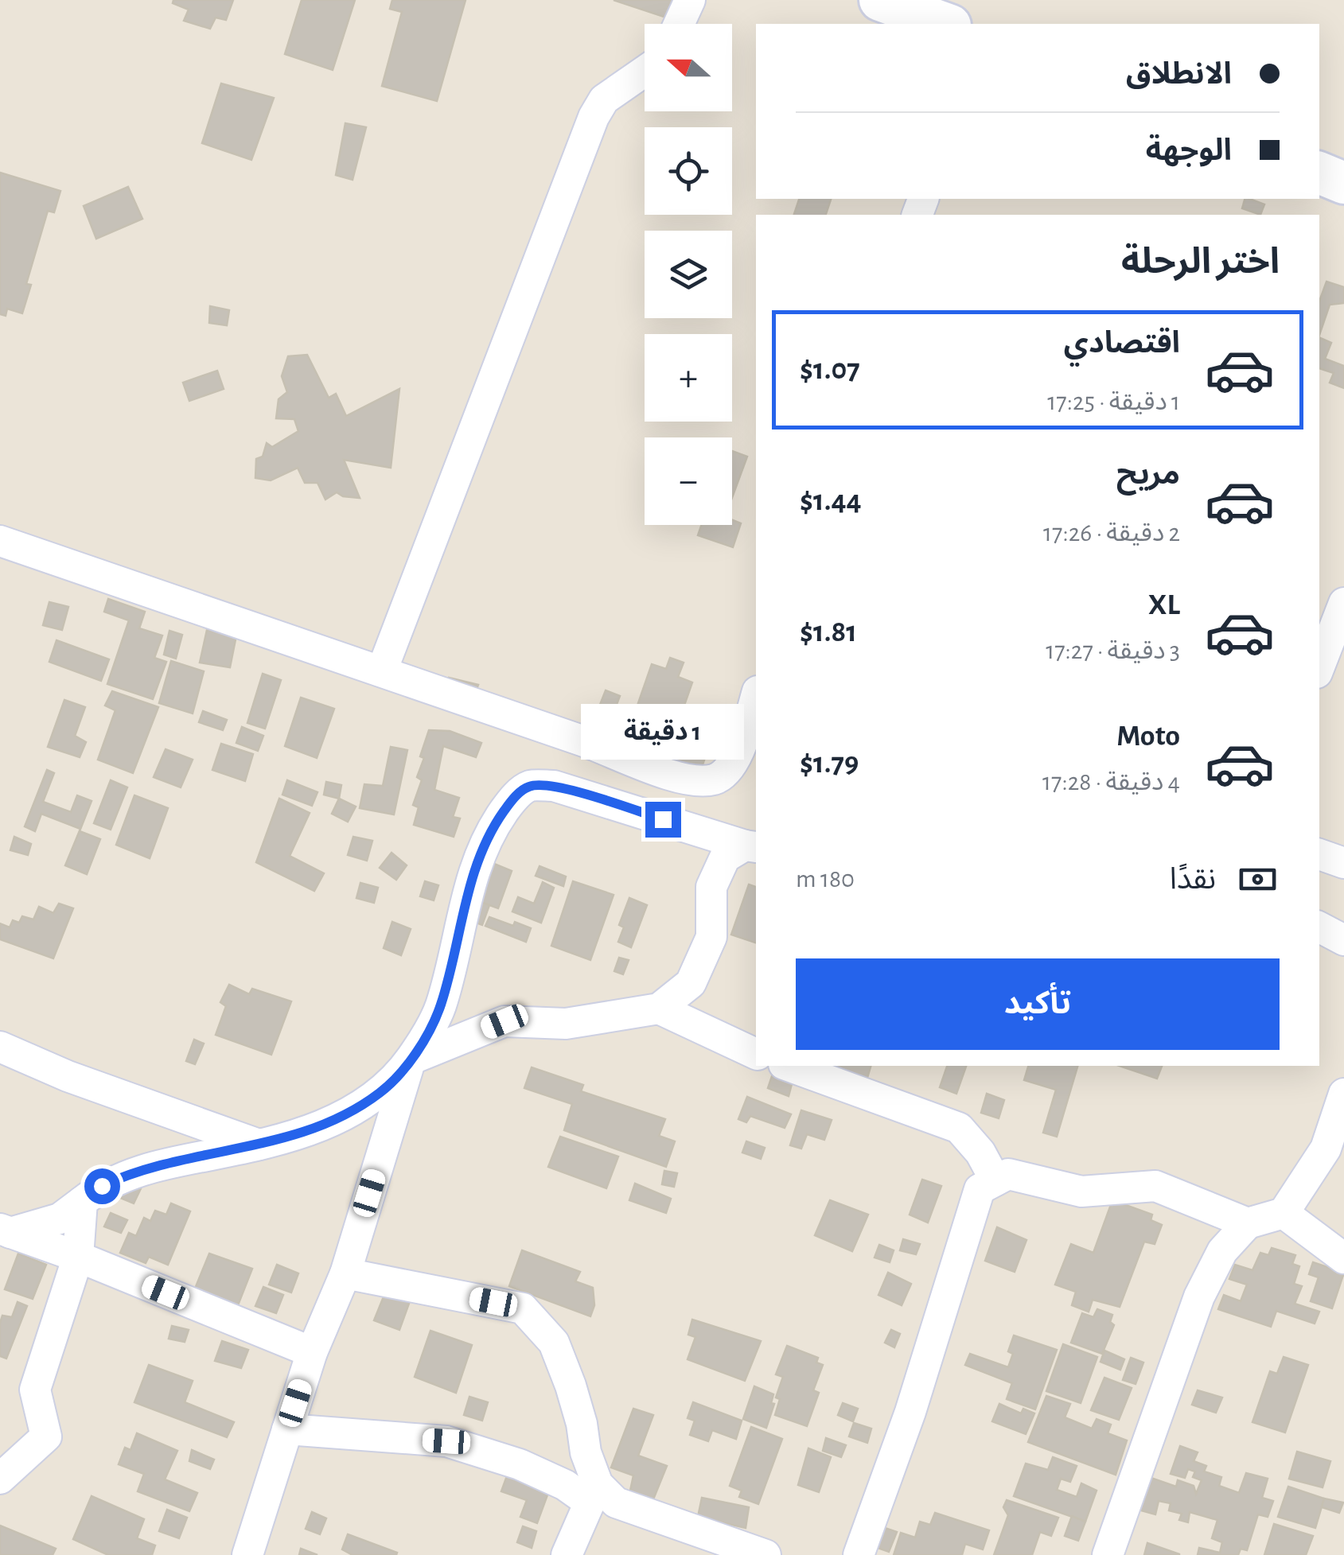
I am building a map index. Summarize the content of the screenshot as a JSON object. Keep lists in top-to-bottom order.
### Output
{
  "north": "left",
  "page": {
    "map_buttons": ["+", "−"],
    "banner": ["الانطلاق", "الوجهة"],
    "heading": "اختر الرحلة",
    "list": [
      {
        "name": "اقتصادي",
        "note": "1 دقيقة · 17:25",
        "value": "$1.07"
      },
      {
        "name": "مريح",
        "note": "2 دقيقة · 17:26",
        "value": "$1.44"
      },
      {
        "name": "XL",
        "note": "3 دقيقة · 17:27",
        "value": "$1.81"
      },
      {
        "name": "Moto",
        "note": "4 دقيقة · 17:28",
        "value": "$1.79"
      }
    ],
    "bubble": "1 دقيقة",
    "pay": ["نقدًا", "180 m"],
    "buttons": "تأكيد"
  }
}
